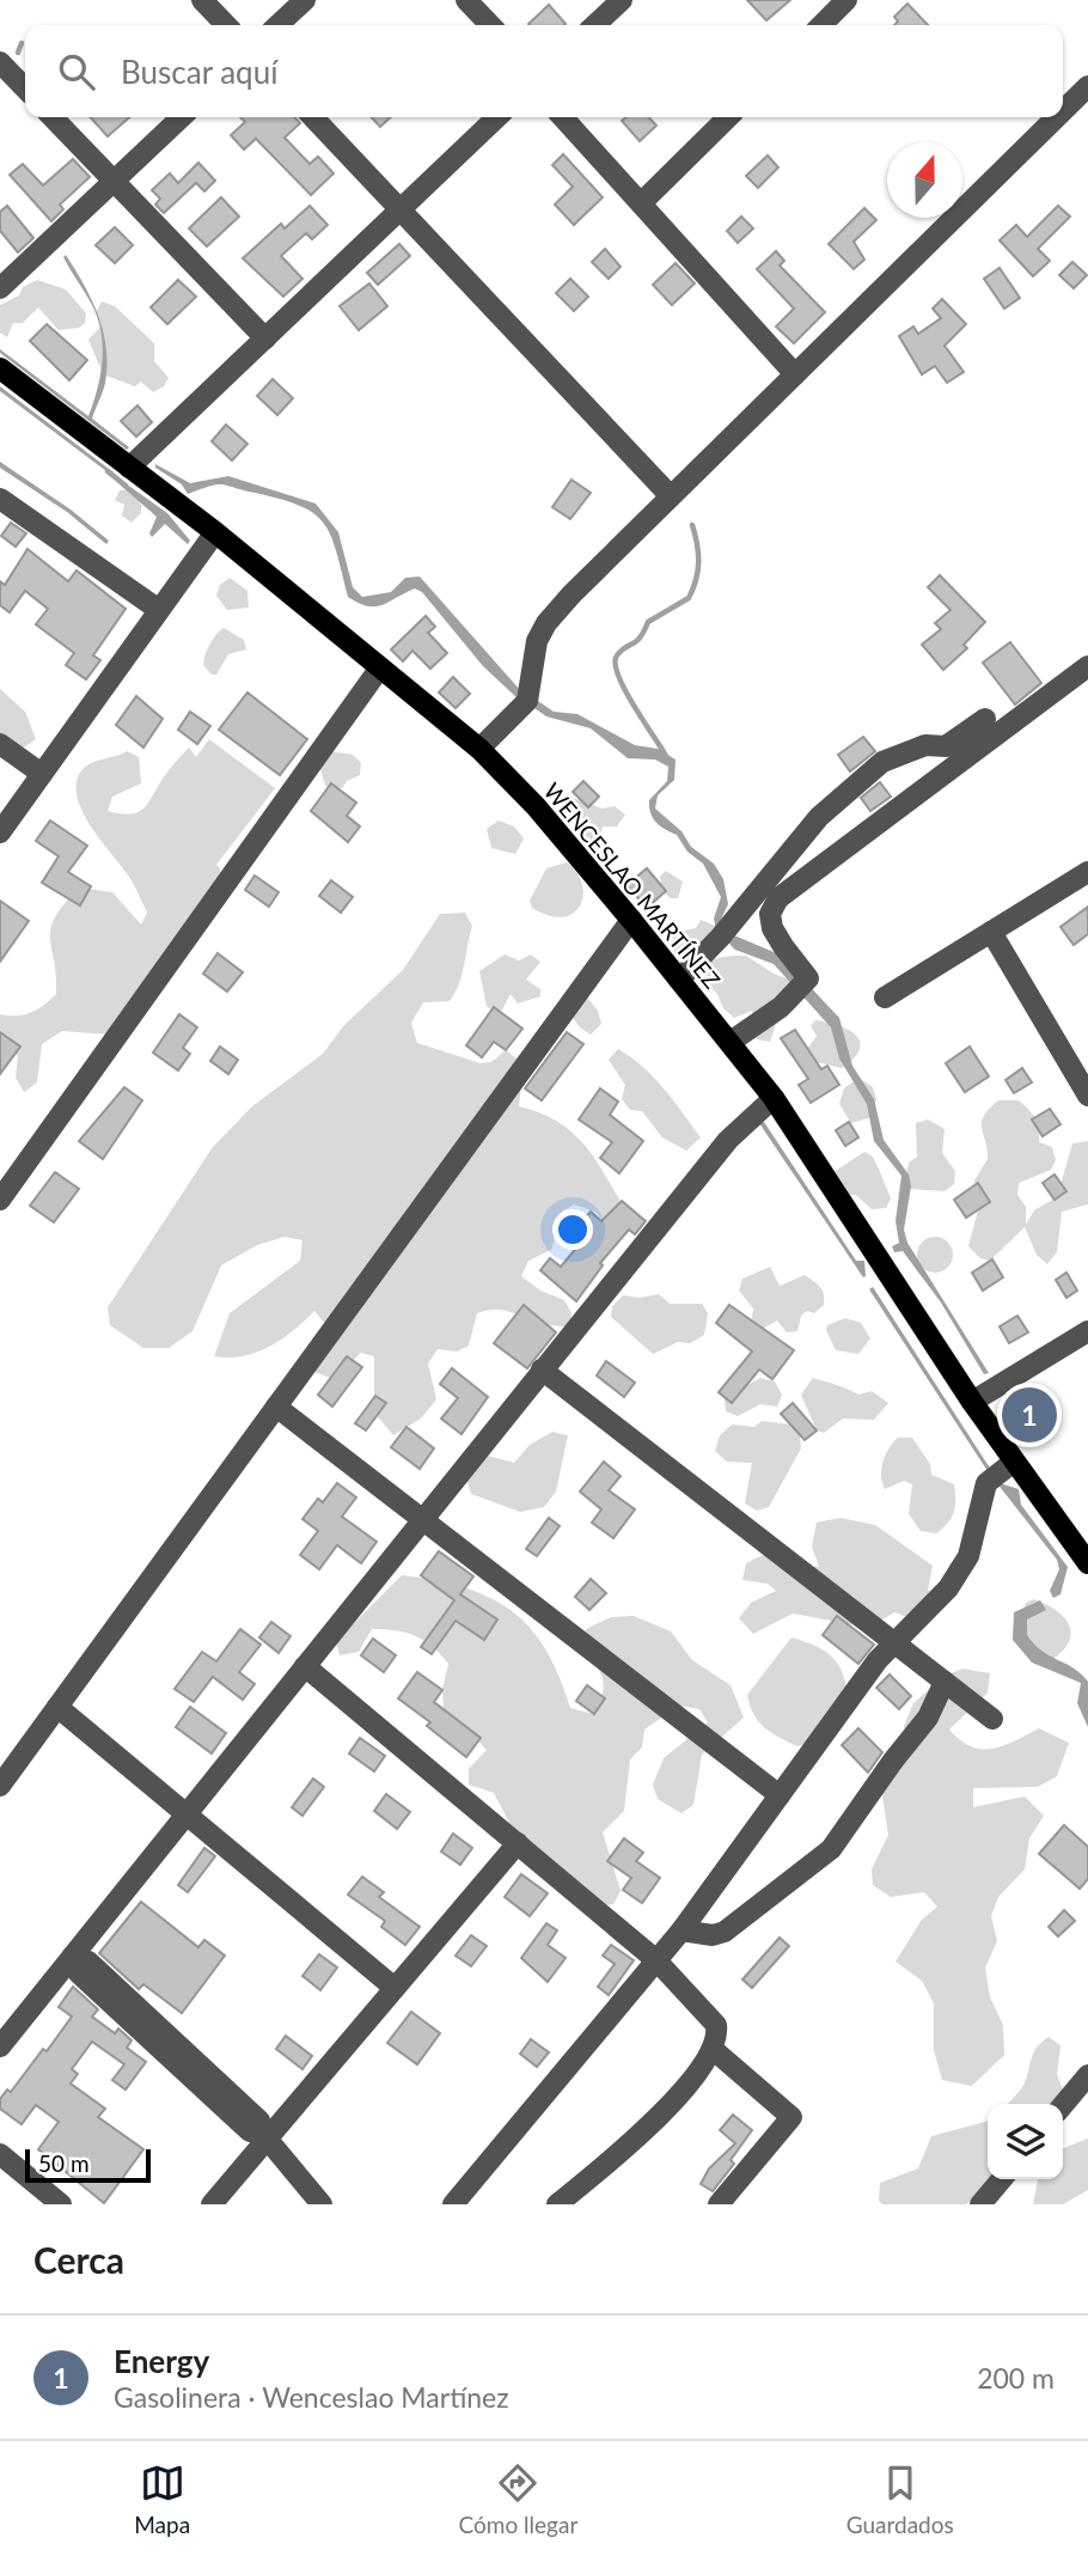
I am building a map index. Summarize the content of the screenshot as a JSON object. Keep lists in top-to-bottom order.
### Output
{
  "streets": {
    "main road": ["WENCESLAO MARTÍNEZ"]
  },
  "scale_bar": "50 m",
  "north": "top",
  "page": {
    "search": "Buscar aquí",
    "pins": "1",
    "scale": "50 m",
    "heading": "Cerca",
    "list": [
      {
        "mark": "1",
        "name": "Energy",
        "note": "Gasolinera · Wenceslao Martínez",
        "value": "200 m"
      }
    ],
    "nav": ["Mapa", "Cómo llegar", "Guardados"]
  }
}
